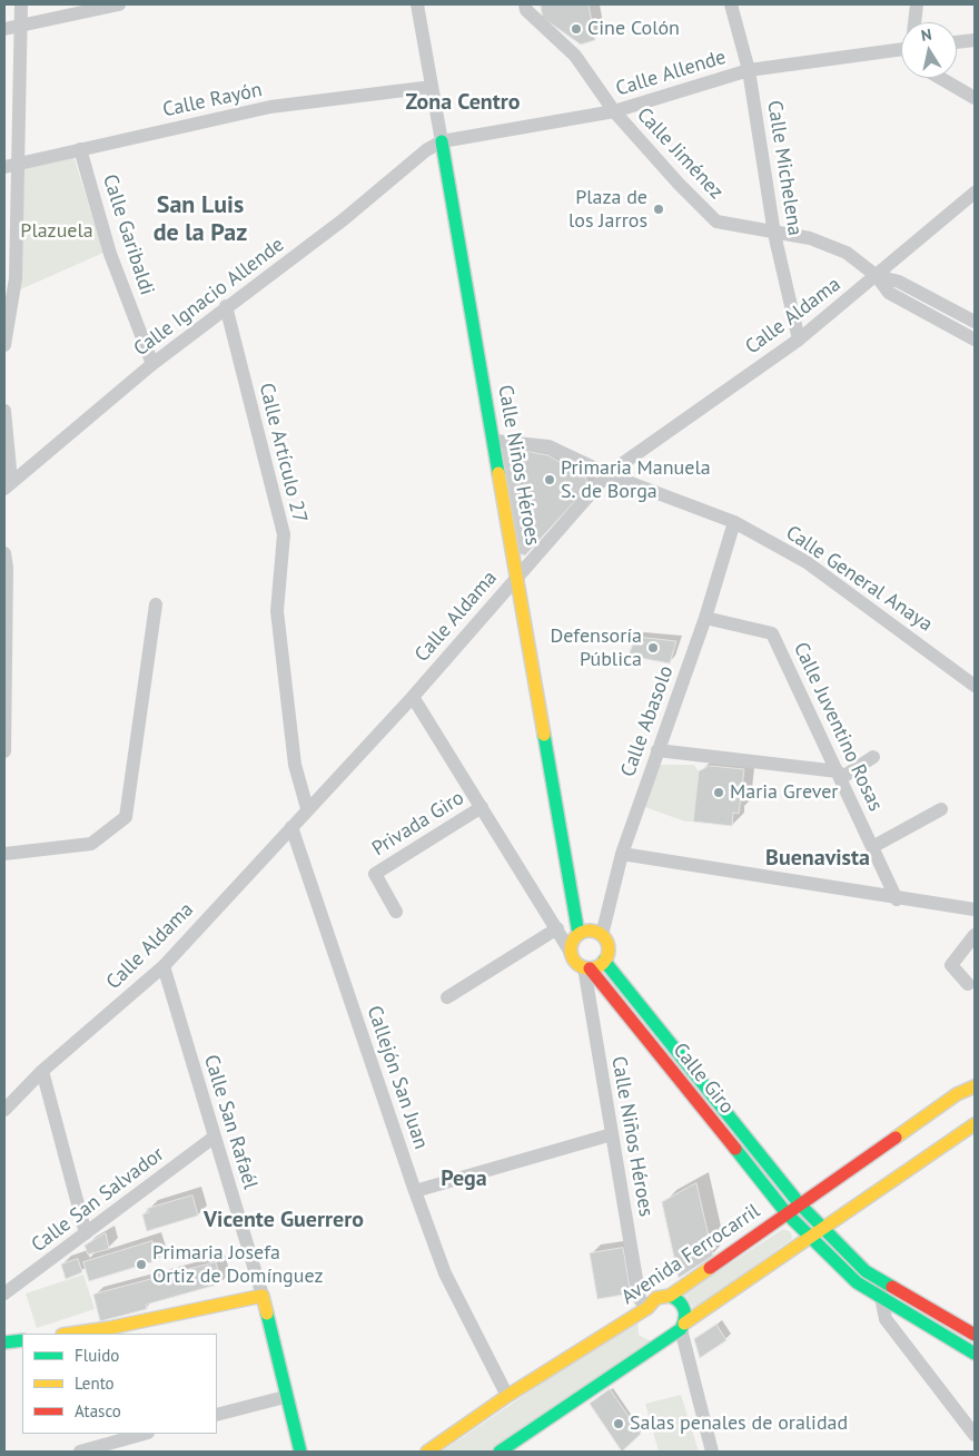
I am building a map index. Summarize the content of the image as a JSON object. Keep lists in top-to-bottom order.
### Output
{
  "streets": {
    "street": [
      "Calle Allende",
      "Calle Rayón",
      "Calle Jiménez",
      "Calle Michelena",
      "Calle Garibaldi",
      "Calle Ignacio Allende",
      "Calle Aldama",
      "Calle Artículo 27",
      "Calle Niños Héroes",
      "Calle General Anaya",
      "Calle Abasolo",
      "Calle Juventino Rosas",
      "Privada Giro",
      "Callejón San Juan",
      "Calle Giro",
      "Calle San Rafaél",
      "Calle San Salvador",
      "Avenida Ferrocarril"
    ]
  },
  "crossings": [
    ["Calle Allende", "Calle Jiménez"],
    ["Calle Allende", "Calle Michelena"],
    ["Calle Allende", "Calle Ignacio Allende"],
    ["Calle Allende", "Calle Niños Héroes"],
    ["Calle Rayón", "Calle Garibaldi"],
    ["Calle Rayón", "Calle Niños Héroes"],
    ["Calle Jiménez", "Calle Michelena"],
    ["Calle Jiménez", "Calle Aldama"],
    ["Calle Michelena", "Calle Aldama"],
    ["Calle Garibaldi", "Calle Ignacio Allende"],
    ["Calle Ignacio Allende", "Calle Artículo 27"],
    ["Calle Ignacio Allende", "Calle Niños Héroes"],
    ["Calle Aldama", "Calle Artículo 27"],
    ["Calle Aldama", "Calle Niños Héroes"],
    ["Calle Aldama", "Calle General Anaya"],
    ["Calle Aldama", "Callejón San Juan"],
    ["Calle Aldama", "Calle San Rafaél"],
    ["Calle Niños Héroes", "Calle General Anaya"],
    ["Calle Niños Héroes", "Calle Abasolo"],
    ["Calle Niños Héroes", "Calle Giro"],
    ["Calle Niños Héroes", "Avenida Ferrocarril"],
    ["Calle General Anaya", "Calle Abasolo"],
    ["Calle Abasolo", "Calle Juventino Rosas"],
    ["Calle Abasolo", "Calle Giro"],
    ["Callejón San Juan", "Avenida Ferrocarril"],
    ["Calle Giro", "Avenida Ferrocarril"],
    ["Calle San Rafaél", "Calle San Salvador"]
  ],
  "districts": [
    "Zona Centro",
    "San Luis de la Paz",
    "Buenavista",
    "Pega",
    "Vicente Guerrero"
  ],
  "parks": ["Plazuela"],
  "places": [
    "Cine Colón",
    "Plaza de los Jarros",
    "Primaria Manuela S. de Borga",
    "Defensoría Pública",
    "Maria Grever",
    "Primaria Josefa Ortiz de Domínguez",
    "Salas penales de oralidad"
  ],
  "legend": ["Fluido", "Lento", "Atasco"],
  "north": "top"
}
